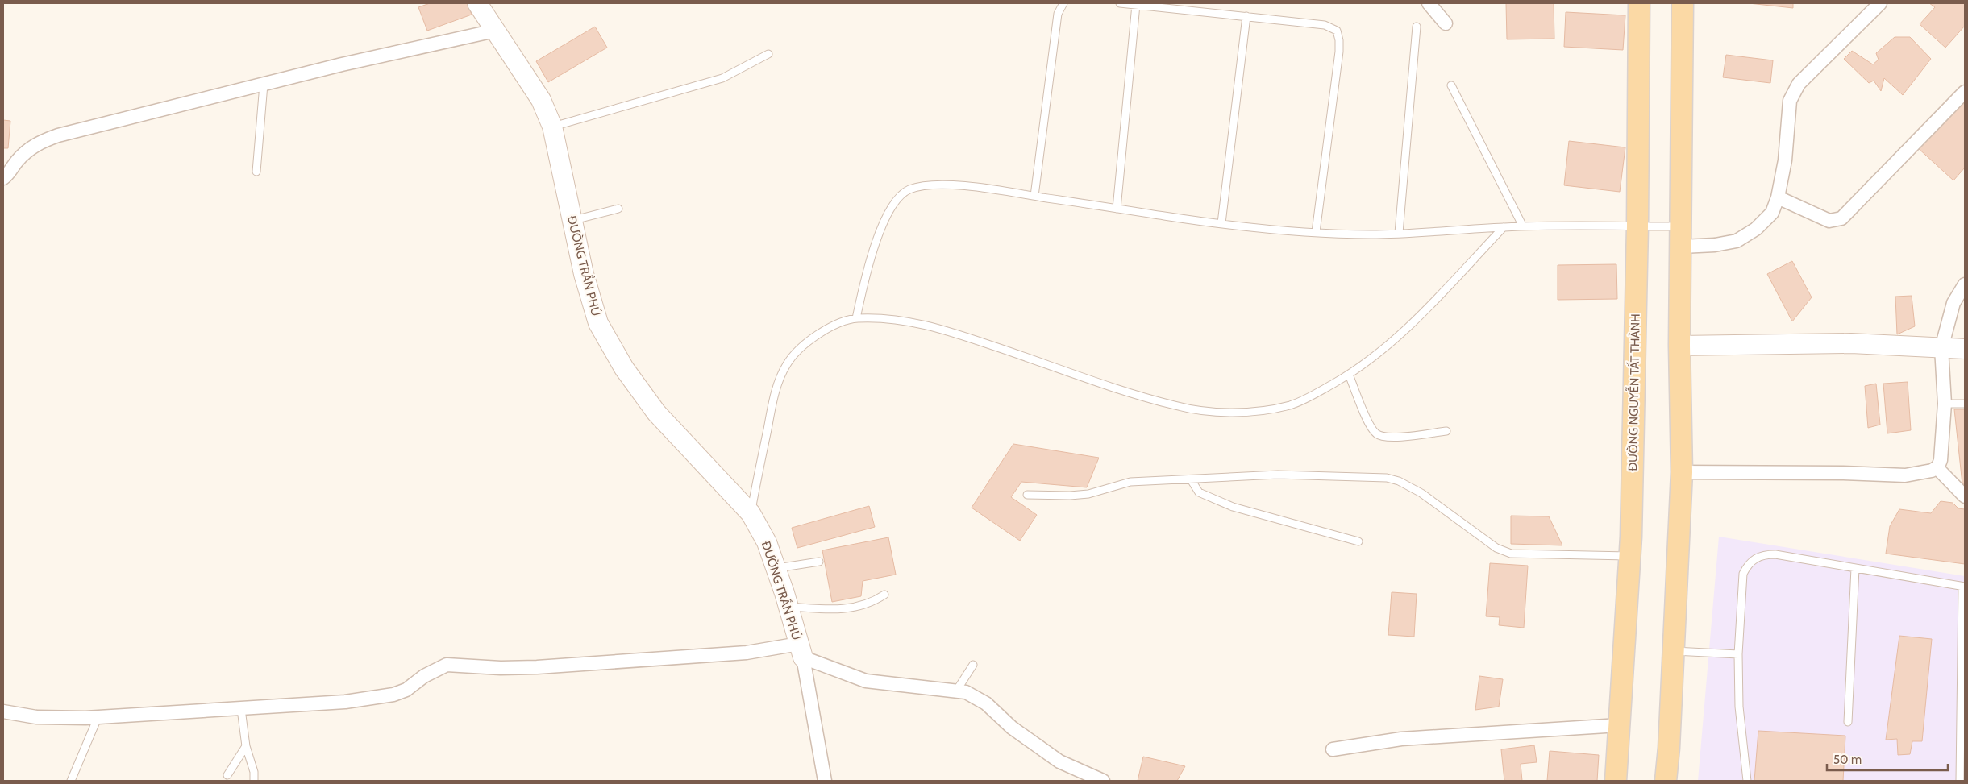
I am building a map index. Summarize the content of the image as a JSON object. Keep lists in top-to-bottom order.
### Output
{
  "streets": {
    "main road": ["ĐƯỜNG NGUYỄN TẤT THÀNH"],
    "street": ["ĐƯỜNG TRẦN PHÚ"]
  },
  "scale_bar": "50 m"
}
